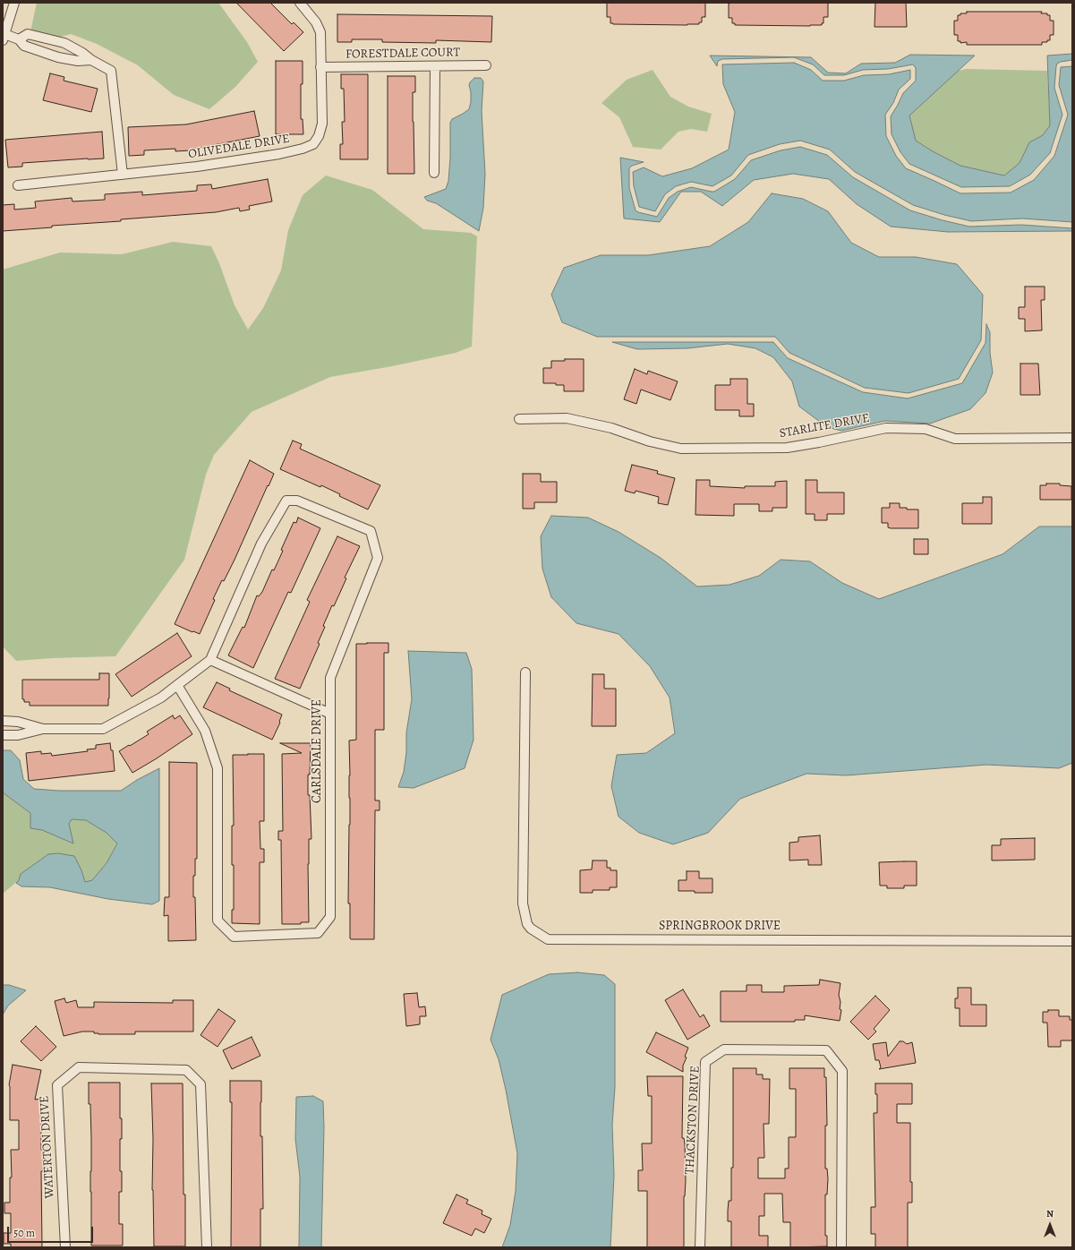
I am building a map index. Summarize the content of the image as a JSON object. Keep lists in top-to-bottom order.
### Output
{
  "streets": {
    "street": [
      "FORESTDALE COURT",
      "OLIVEDALE DRIVE",
      "STARLITE DRIVE",
      "CARLSDALE DRIVE",
      "SPRINGBROOK DRIVE",
      "THACKSTON DRIVE",
      "WATERTON DRIVE"
    ]
  },
  "crossings": [
    ["FORESTDALE COURT", "OLIVEDALE DRIVE"]
  ],
  "scale_bar": "50 m",
  "north": "top"
}
